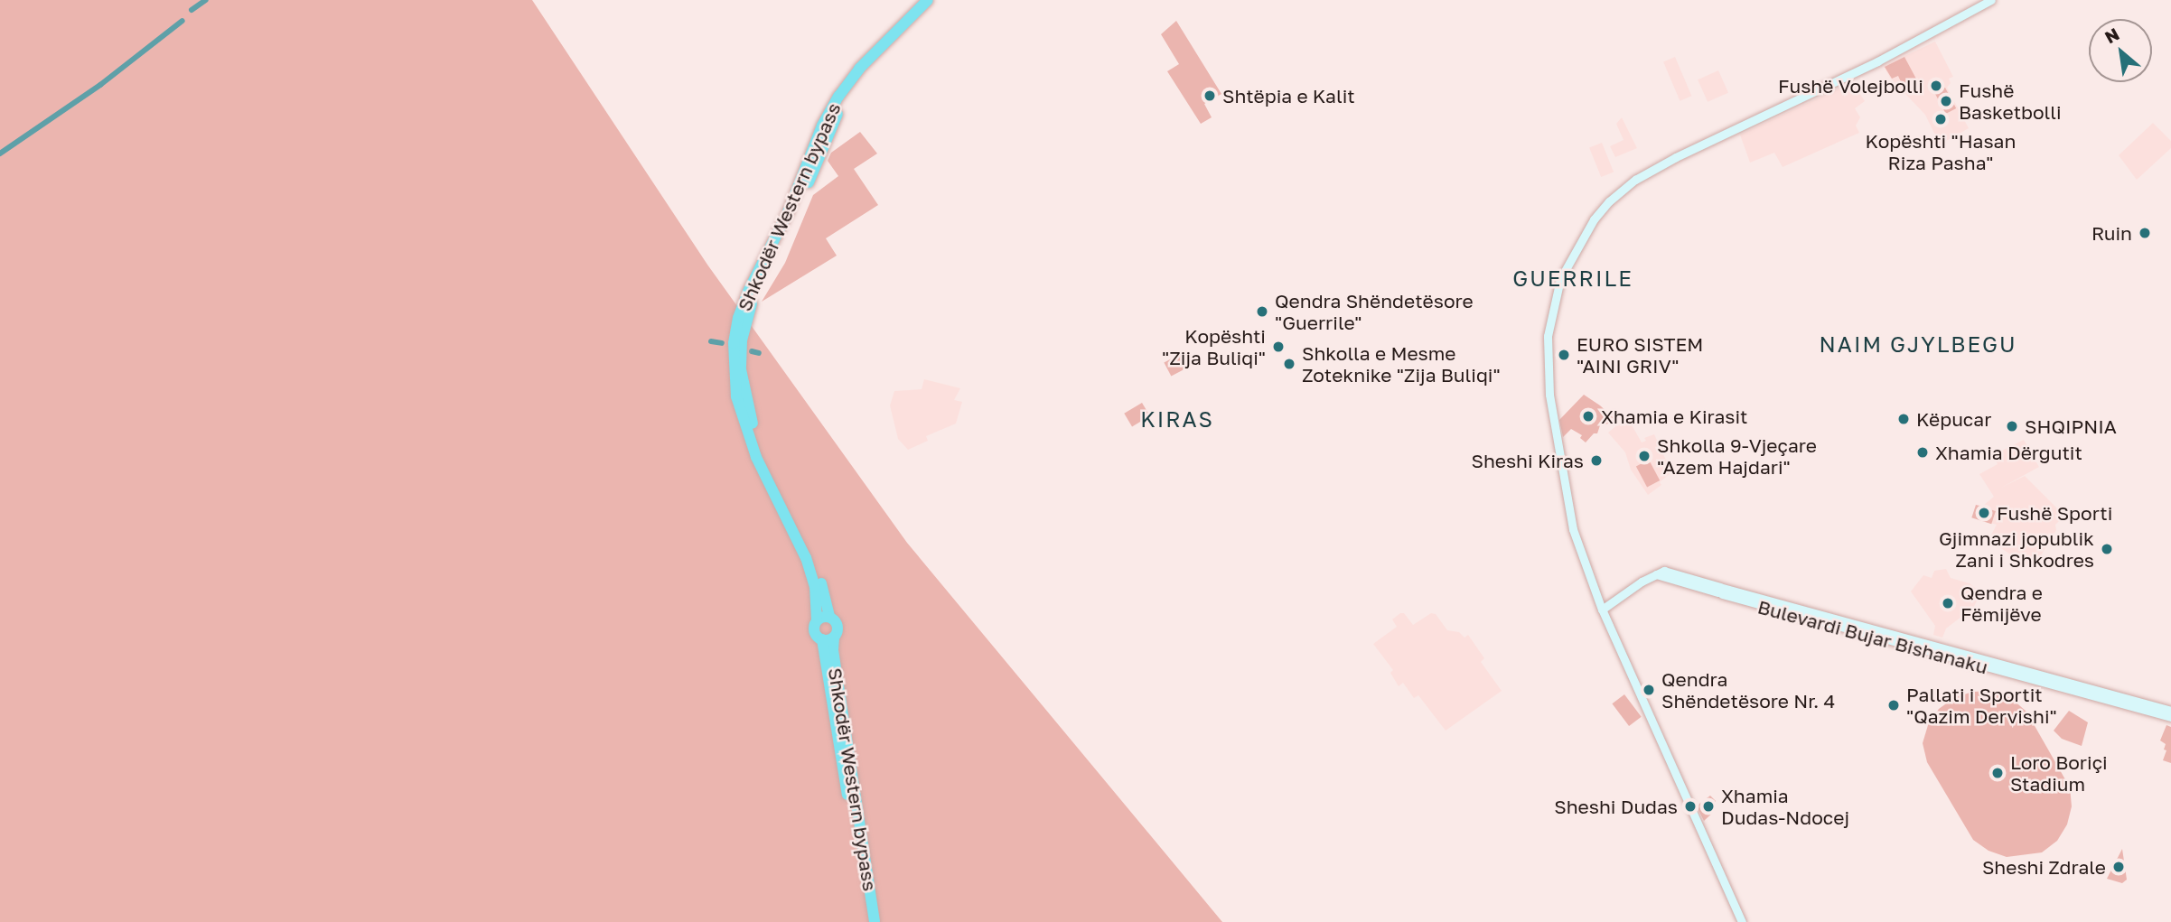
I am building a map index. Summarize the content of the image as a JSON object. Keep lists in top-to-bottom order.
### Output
{
  "streets": {
    "highway": ["Shkodër Western bypass"],
    "main road": ["Bulevardi Bujar Bishanaku"]
  },
  "districts": ["GUERRILE", "NAIM GJYLBEGU", "KIRAS"],
  "places": [
    "Fushë Volejbolli",
    "Shtëpia e Kalit",
    "Fushë Basketbolli",
    "Kopështi \"Hasan Riza Pasha\"",
    "Ruin",
    "Qendra Shëndetësore \"Guerrile\"",
    "Kopështi \"Zija Buliqi\"",
    "EURO SISTEM \"AINI GRIV\"",
    "Shkolla e Mesme Zoteknike \"Zija Buliqi\"",
    "Xhamia e Kirasit",
    "Këpucar",
    "SHQIPNIA",
    "Xhamia Dërgutit",
    "Shkolla 9-Vjeçare \"Azem Hajdari\"",
    "Sheshi Kiras",
    "Fushë Sporti",
    "Gjimnazi jopublik Zani i Shkodres",
    "Qendra e Fëmijëve",
    "Qendra Shëndetësore Nr. 4",
    "Pallati i Sportit \"Qazim Dervishi\"",
    "Loro Boriçi Stadium",
    "Sheshi Dudas",
    "Xhamia Dudas-Ndocej",
    "Sheshi Zdrale"
  ],
  "north": "top left"
}
